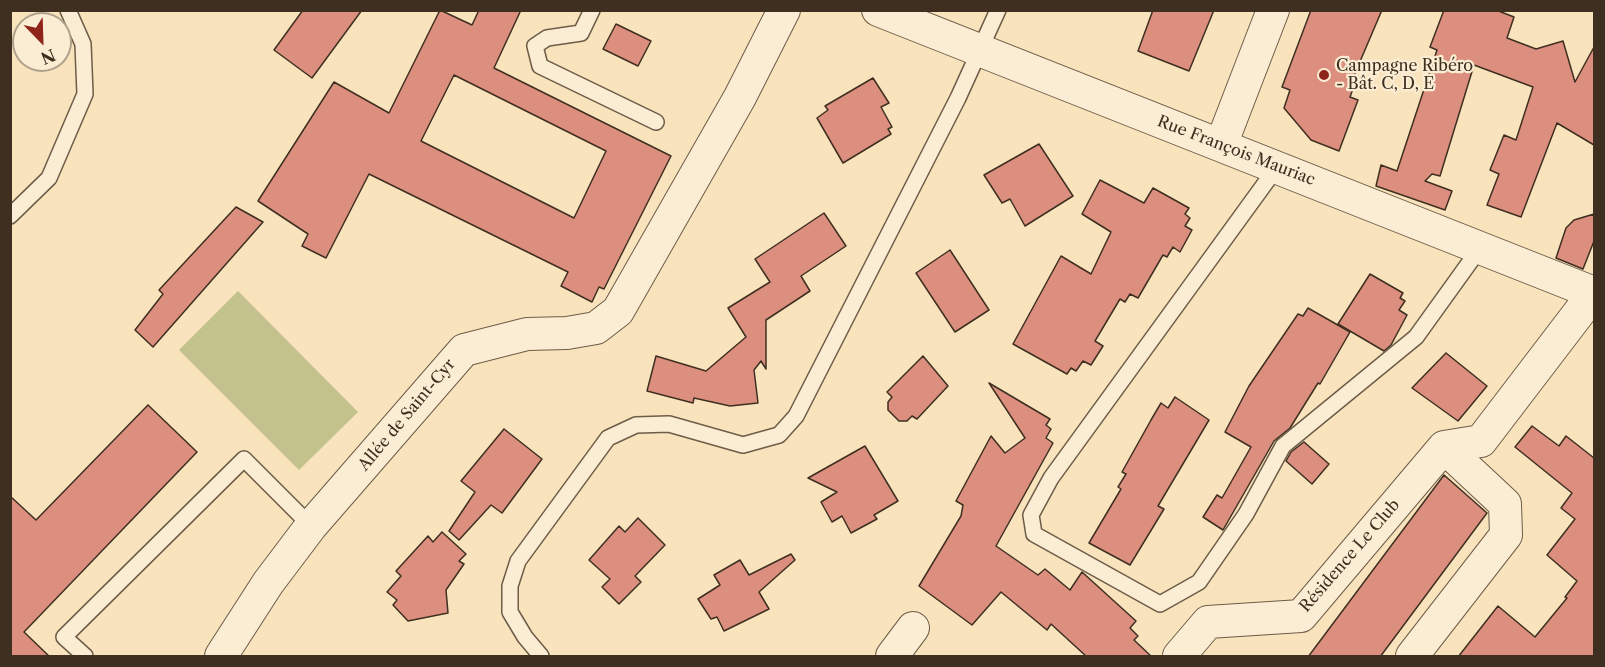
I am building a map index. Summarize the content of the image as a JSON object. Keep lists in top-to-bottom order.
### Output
{
  "streets": {
    "street": ["Rue François Mauriac", "Allée de Saint-Cyr", "Résidence Le Club"]
  },
  "places": ["Campagne Ribéro - Bât. C, D, E"],
  "north": "bottom right"
}
